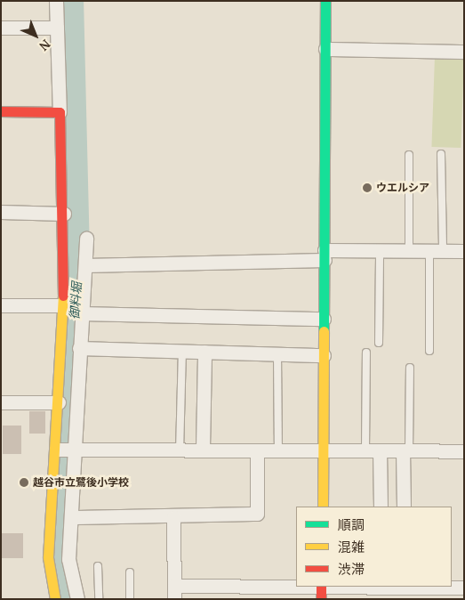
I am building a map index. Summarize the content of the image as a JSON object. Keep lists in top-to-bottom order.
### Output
{
  "water": ["御料堀"],
  "places": ["ウエルシア", "越谷市立鷺後小学校"],
  "legend": ["順調", "混雑", "渋滞"],
  "north": "bottom right"
}
